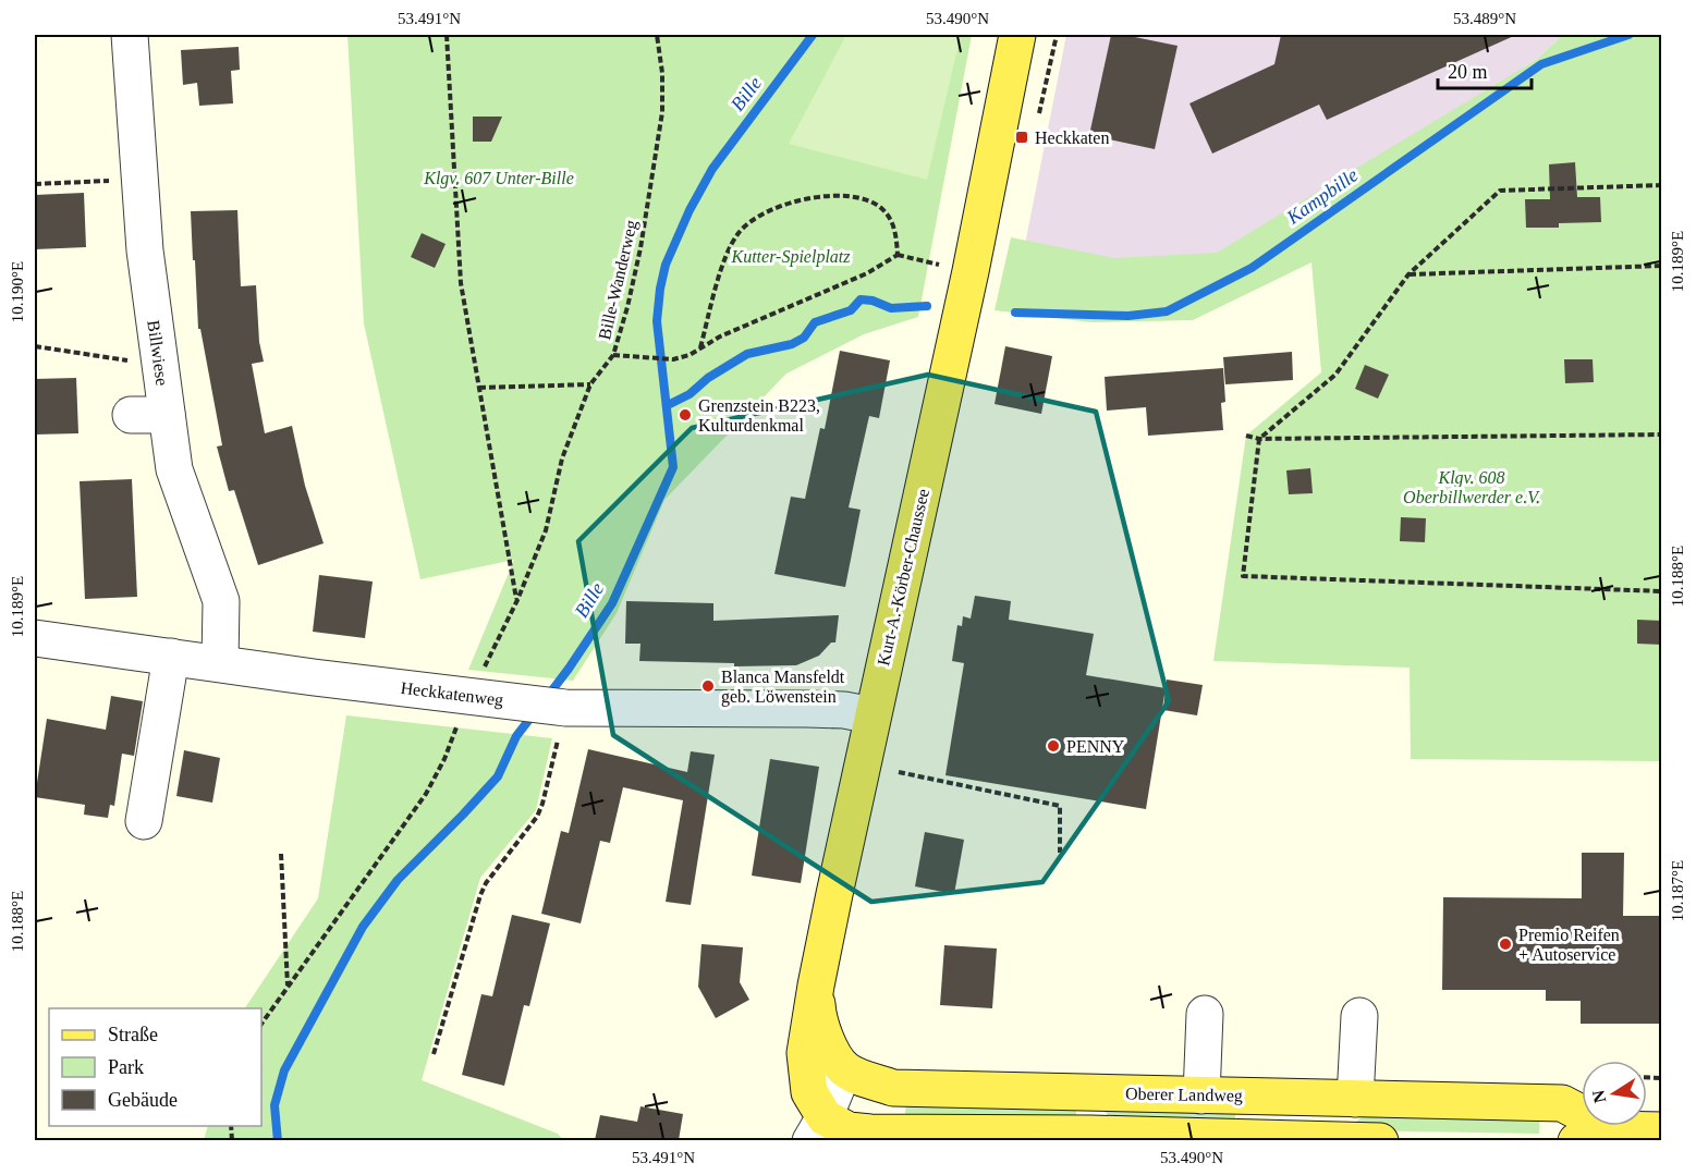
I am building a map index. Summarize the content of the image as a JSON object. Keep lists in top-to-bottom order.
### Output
{
  "streets": {
    "main road": ["Kurt-A.-Körber-Chaussee", "Oberer Landweg"],
    "street": ["Billwiese", "Heckkatenweg"],
    "path": ["Bille-Wanderweg"]
  },
  "crossings": [
    ["Bille-Wanderweg", "Heckkatenweg"],
    ["Billwiese", "Heckkatenweg"],
    ["Kurt-A.-Körber-Chaussee", "Heckkatenweg"]
  ],
  "water": ["Bille", "Kampbille"],
  "parks": ["Klgv. 607 Unter-Bille", "Kutter-Spielplatz", "Klgv. 608 Oberbillwerder e.V."],
  "places": {
    "transit": ["Heckkaten"],
    "other": [
      "Grenzstein B223, Kulturdenkmal",
      "Blanca Mansfeldt geb. Löwenstein",
      "PENNY",
      "Premio Reifen + Autoservice"
    ]
  },
  "legend": ["Straße", "Park", "Gebäude"],
  "scale_bar": "20 m",
  "north": "left",
  "coordinates": [
    "53.491°N",
    "53.490°N",
    "53.489°N",
    "10.189°E",
    "10.190°E",
    "10.188°E",
    "10.187°E"
  ]
}
